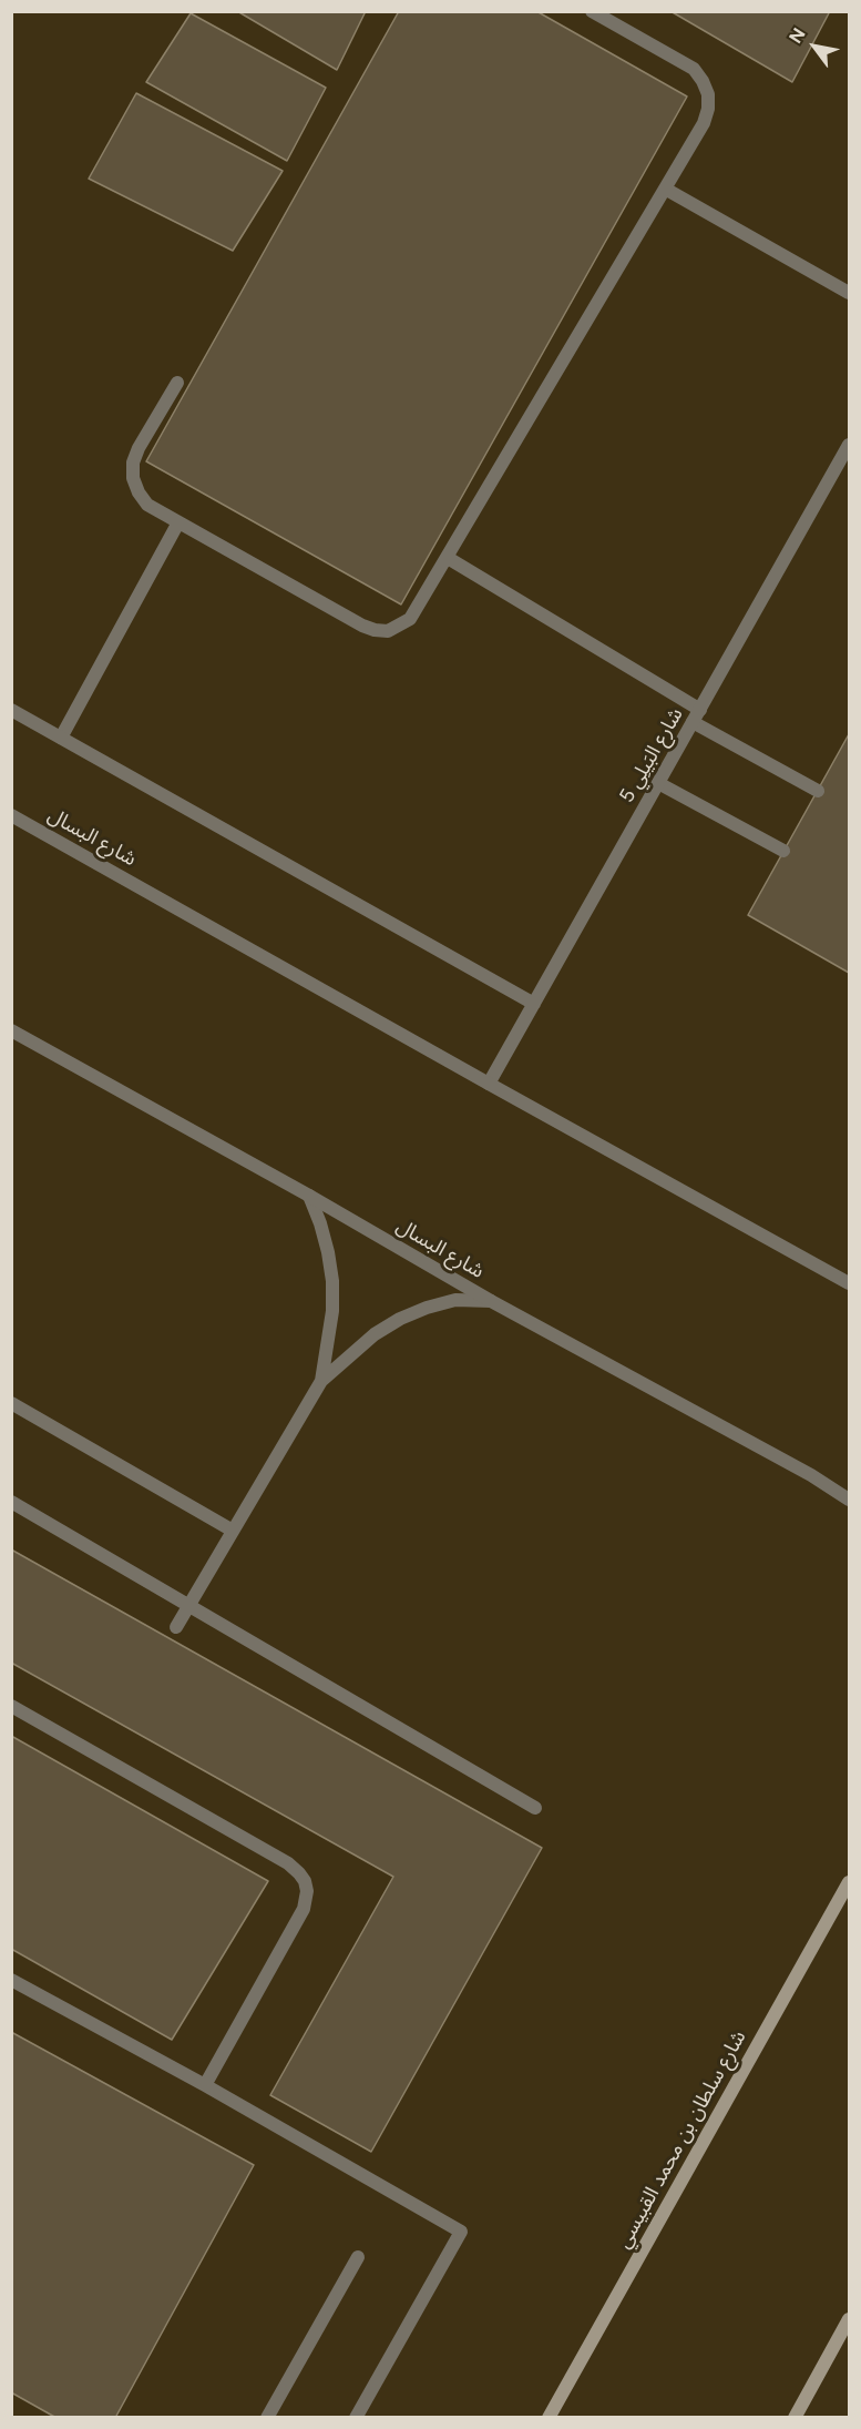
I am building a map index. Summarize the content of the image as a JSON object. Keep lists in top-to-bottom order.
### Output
{
  "streets": {
    "main road": ["شارع سلطان بن محمد القبيسي"],
    "street": ["شارع البَيلِي 5", "شارع البسال"]
  },
  "crossings": [
    ["شارع البَيلِي 5", "شارع البسال"]
  ],
  "north": "top left"
}
